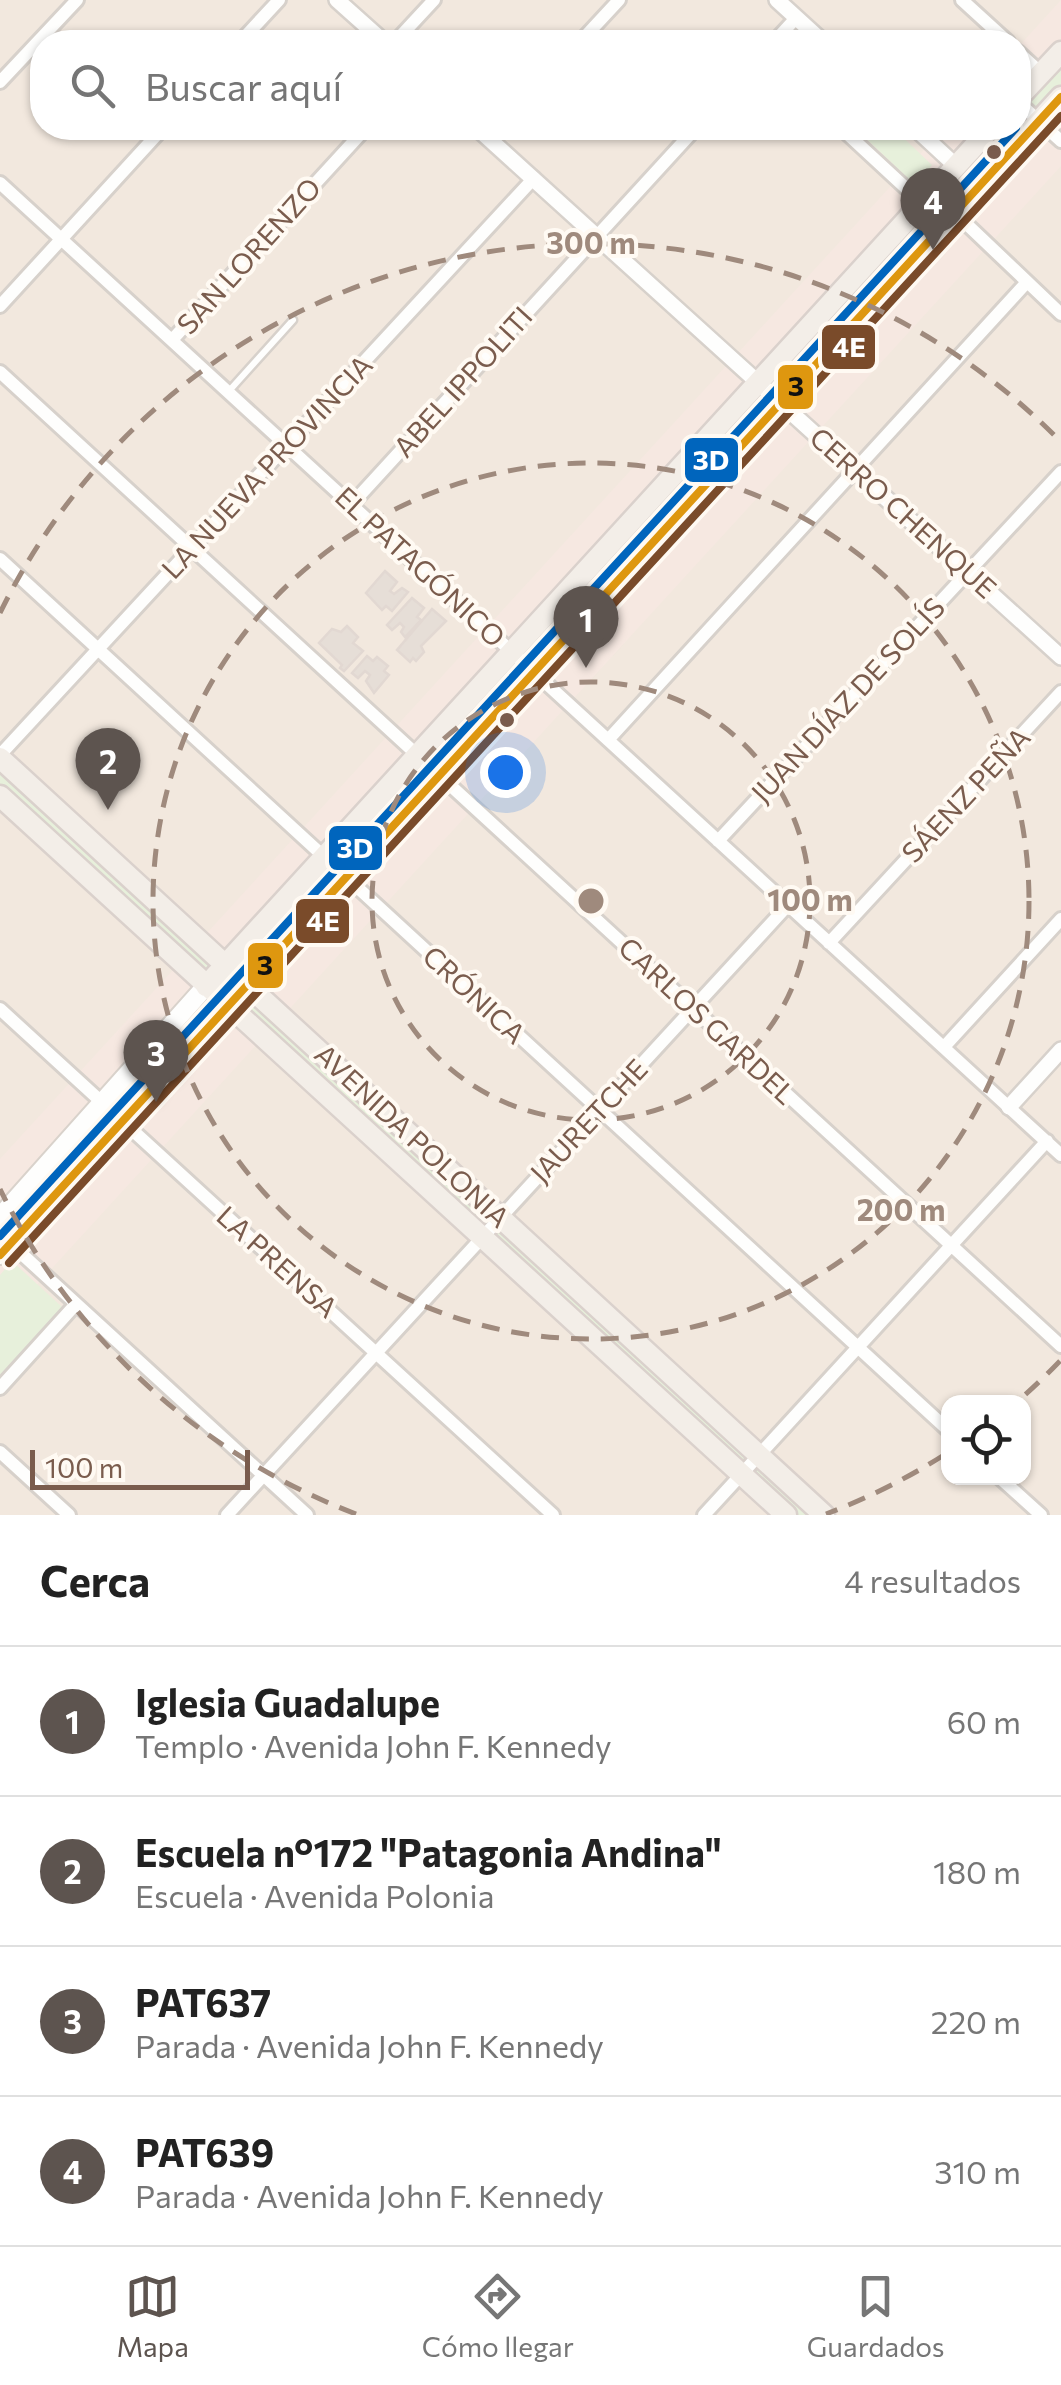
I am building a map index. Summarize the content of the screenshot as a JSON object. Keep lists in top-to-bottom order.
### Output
{
  "streets": {
    "main road": ["AVENIDA POLONIA"],
    "street": [
      "SAN LORENZO",
      "ABEL IPPOLITI",
      "LA NUEVA PROVINCIA",
      "CERRO CHENQUE",
      "EL PATAGÓNICO",
      "JUAN DÍAZ DE SOLÍS",
      "SÁENZ PEÑA",
      "CRÓNICA",
      "CARLOS GARDEL",
      "JAURETCHE",
      "LA PRENSA"
    ]
  },
  "crossings": [
    ["SAN LORENZO", "EL PATAGÓNICO"],
    ["ABEL IPPOLITI", "CERRO CHENQUE"],
    ["ABEL IPPOLITI", "EL PATAGÓNICO"],
    ["LA NUEVA PROVINCIA", "CERRO CHENQUE"],
    ["LA NUEVA PROVINCIA", "EL PATAGÓNICO"],
    ["LA NUEVA PROVINCIA", "CRÓNICA"],
    ["LA NUEVA PROVINCIA", "CARLOS GARDEL"],
    ["LA NUEVA PROVINCIA", "AVENIDA POLONIA"],
    ["CERRO CHENQUE", "JUAN DÍAZ DE SOLÍS"],
    ["EL PATAGÓNICO", "JUAN DÍAZ DE SOLÍS"],
    ["EL PATAGÓNICO", "SÁENZ PEÑA"],
    ["EL PATAGÓNICO", "JAURETCHE"],
    ["CRÓNICA", "JAURETCHE"],
    ["CARLOS GARDEL", "JAURETCHE"],
    ["JAURETCHE", "AVENIDA POLONIA"],
    ["JAURETCHE", "LA PRENSA"]
  ],
  "lines": ["transit line 3", "transit line 4E", "transit line 3D"],
  "scale_bar": "100 m",
  "page": {
    "search": "Buscar aquí",
    "pins": [
      "4",
      "1",
      "2",
      "3"
    ],
    "scale": "100 m",
    "heading": ["Cerca", "4 resultados"],
    "list": [
      {
        "mark": "1",
        "name": "Iglesia Guadalupe",
        "note": "Templo · Avenida John F. Kennedy",
        "value": "60 m"
      },
      {
        "mark": "2",
        "name": "Escuela n°172 \"Patagonia Andina\"",
        "note": "Escuela · Avenida Polonia",
        "value": "180 m"
      },
      {
        "mark": "3",
        "name": "PAT637",
        "note": "Parada · Avenida John F. Kennedy",
        "value": "220 m"
      },
      {
        "mark": "4",
        "name": "PAT639",
        "note": "Parada · Avenida John F. Kennedy",
        "value": "310 m"
      }
    ],
    "nav": ["Mapa", "Cómo llegar", "Guardados"]
  },
  "rings": ["300 m", "100 m", "200 m"]
}
